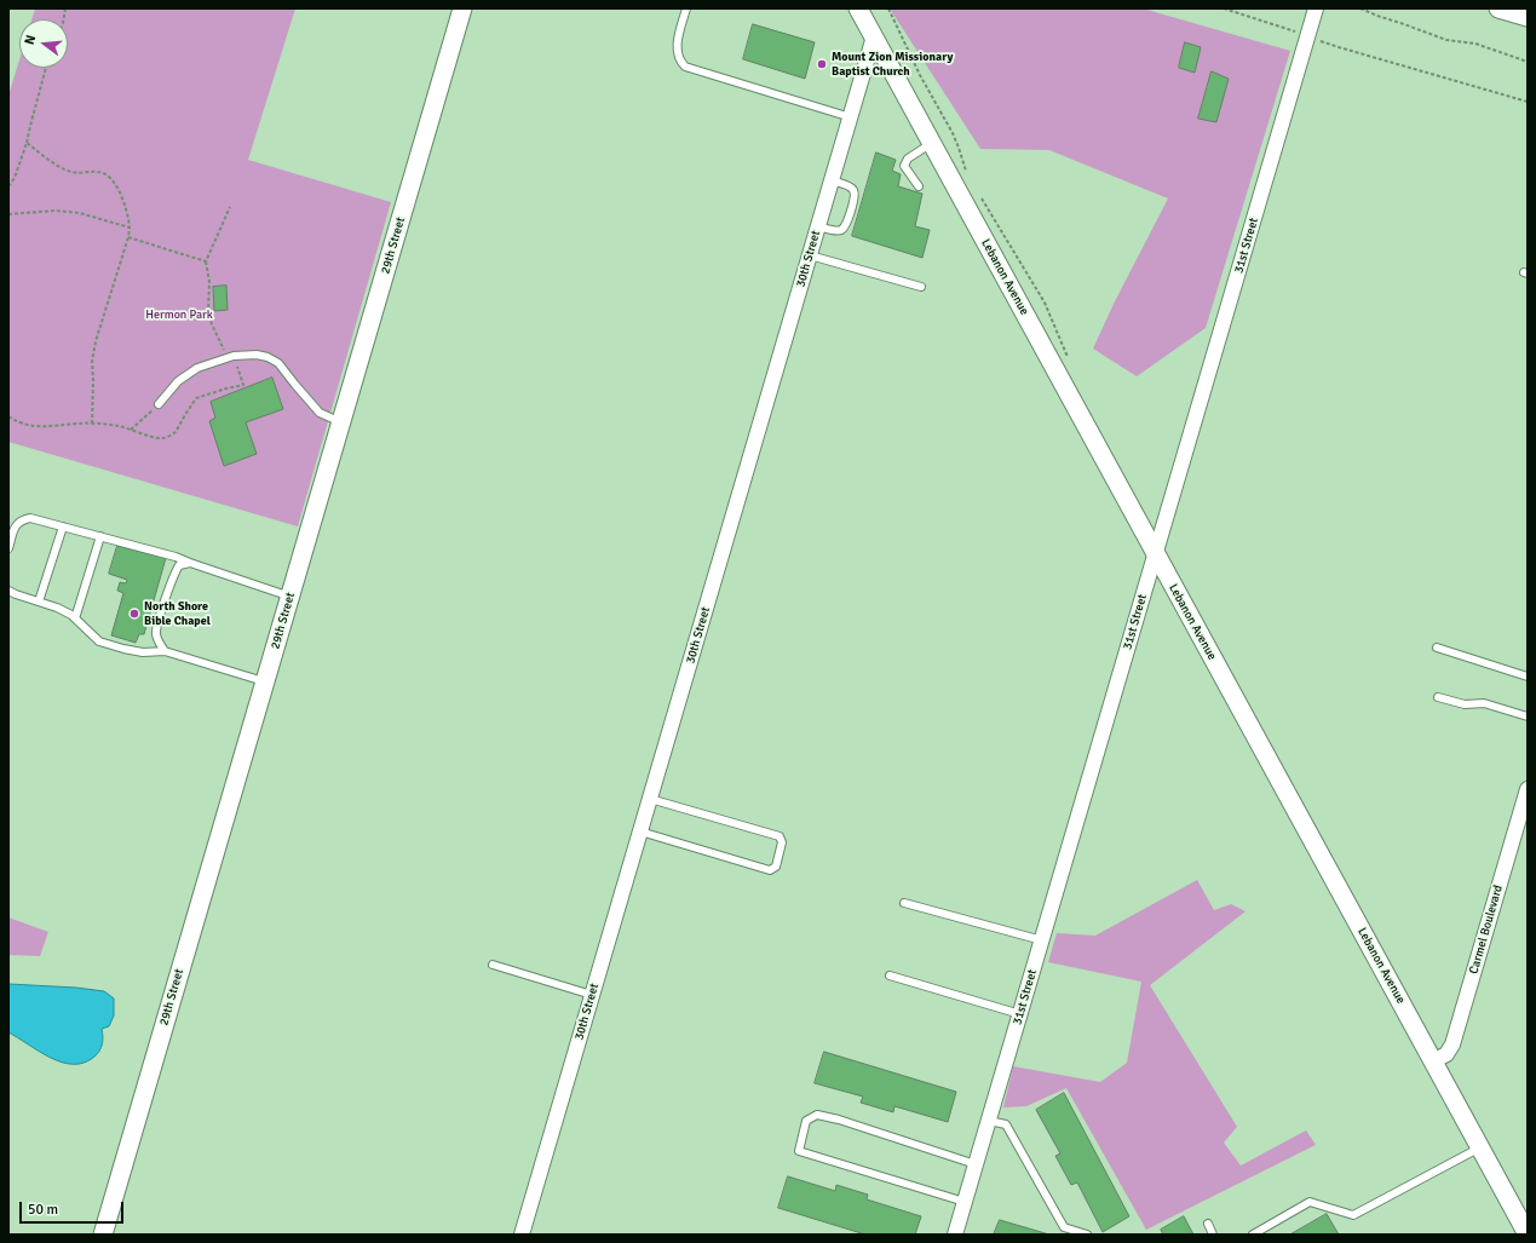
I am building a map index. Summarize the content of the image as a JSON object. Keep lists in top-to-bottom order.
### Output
{
  "streets": {
    "street": [
      "29th Street",
      "31st Street",
      "30th Street",
      "Lebanon Avenue",
      "Carmel Boulevard"
    ]
  },
  "crossings": [
    ["31st Street", "Lebanon Avenue"],
    ["30th Street", "Lebanon Avenue"],
    ["Lebanon Avenue", "Carmel Boulevard"]
  ],
  "parks": ["Hermon Park"],
  "places": ["Mount Zion Missionary Baptist Church", "North Shore Bible Chapel"],
  "scale_bar": "50 m",
  "north": "left"
}
